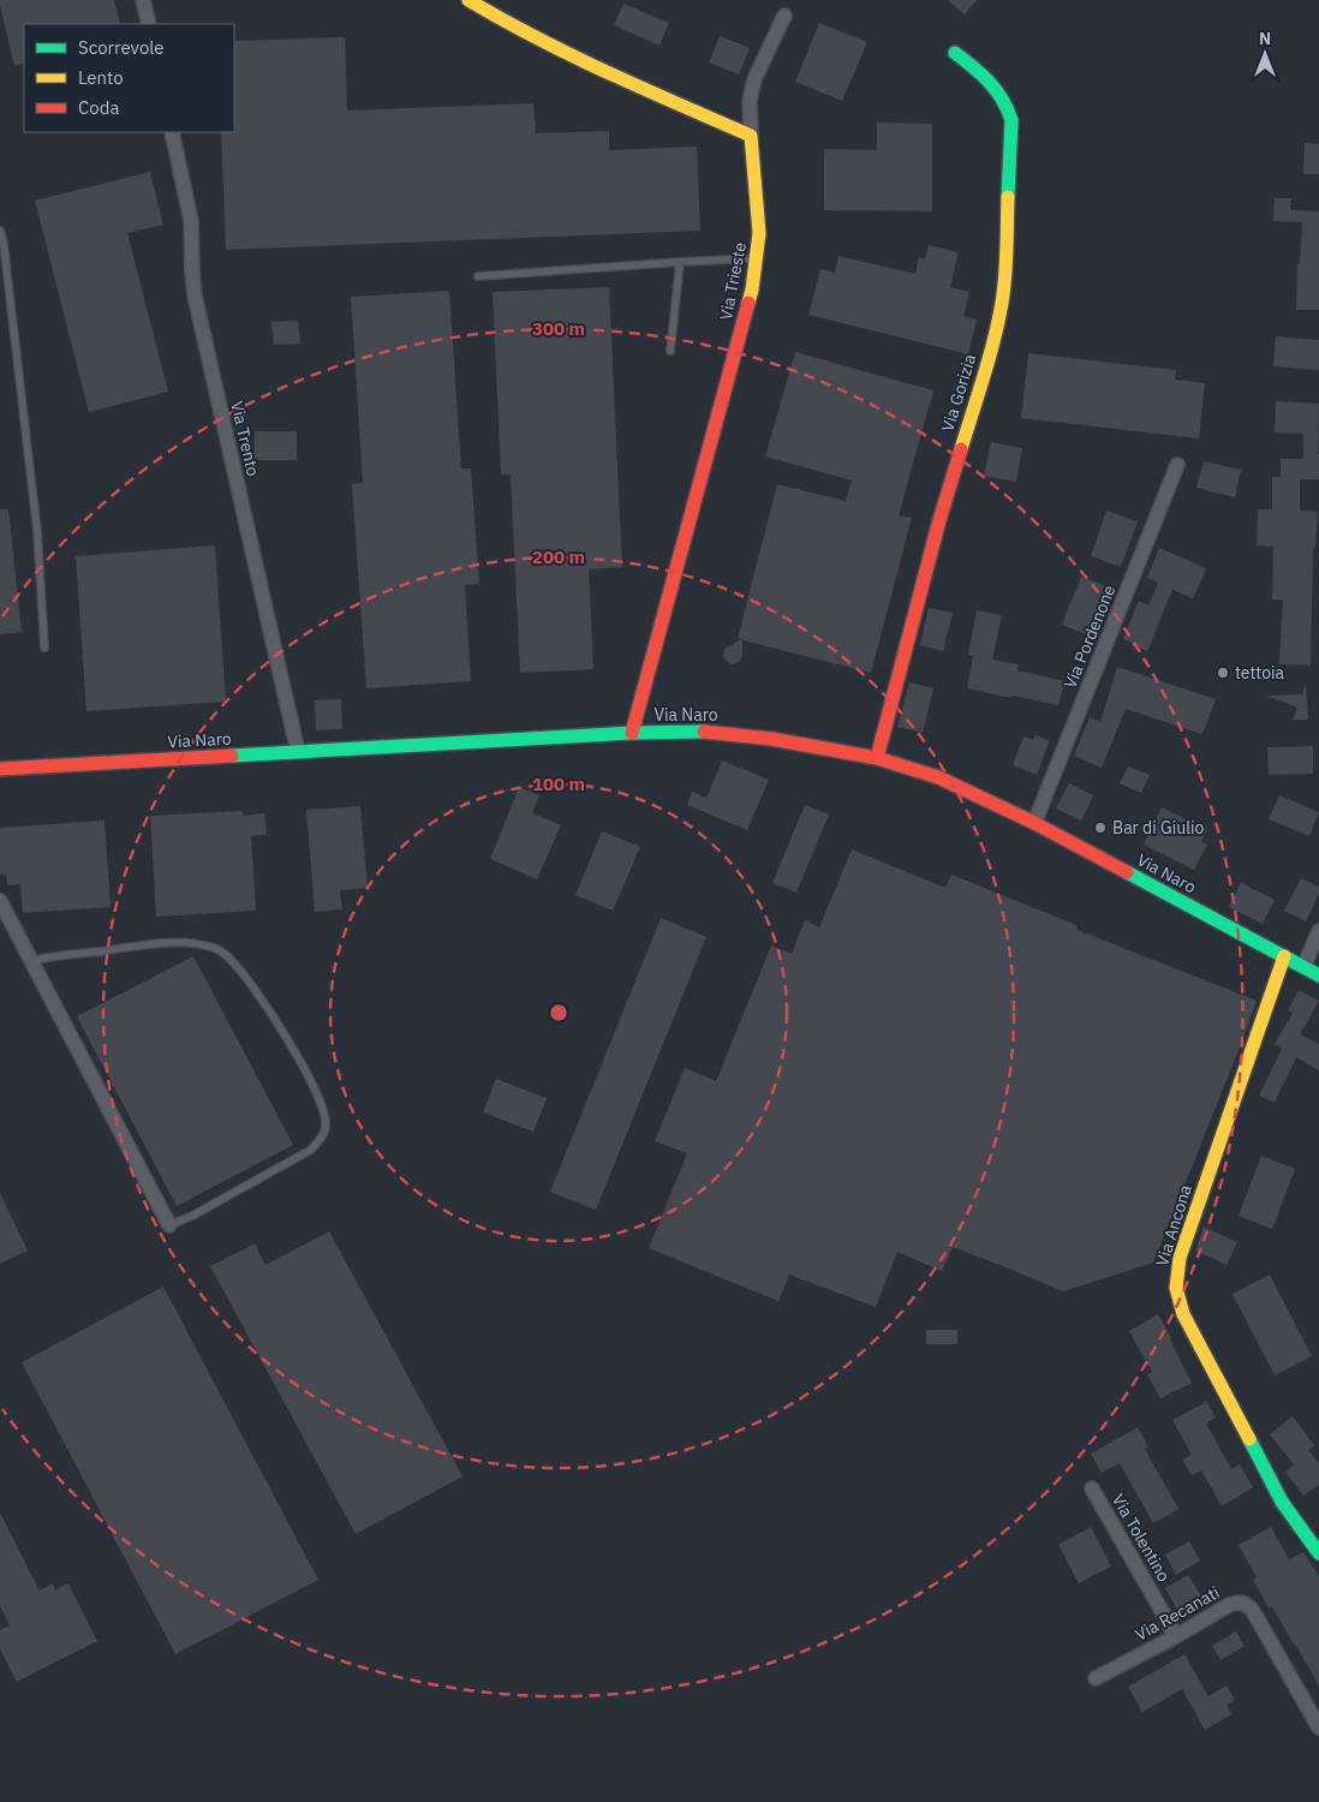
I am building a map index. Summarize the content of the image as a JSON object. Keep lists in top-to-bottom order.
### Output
{
  "streets": {
    "street": [
      "Via Trieste",
      "Via Gorizia",
      "Via Trento",
      "Via Pordenone",
      "Via Naro",
      "Via Ancona",
      "Via Tolentino",
      "Via Recanati"
    ]
  },
  "crossings": [
    ["Via Trieste", "Via Naro"],
    ["Via Gorizia", "Via Naro"],
    ["Via Trento", "Via Naro"],
    ["Via Pordenone", "Via Naro"],
    ["Via Naro", "Via Ancona"],
    ["Via Tolentino", "Via Recanati"]
  ],
  "places": ["tettoia", "Bar di Giulio"],
  "legend": ["Scorrevole", "Lento", "Coda"],
  "north": "top",
  "rings": ["300 m", "200 m", "100 m"]
}
